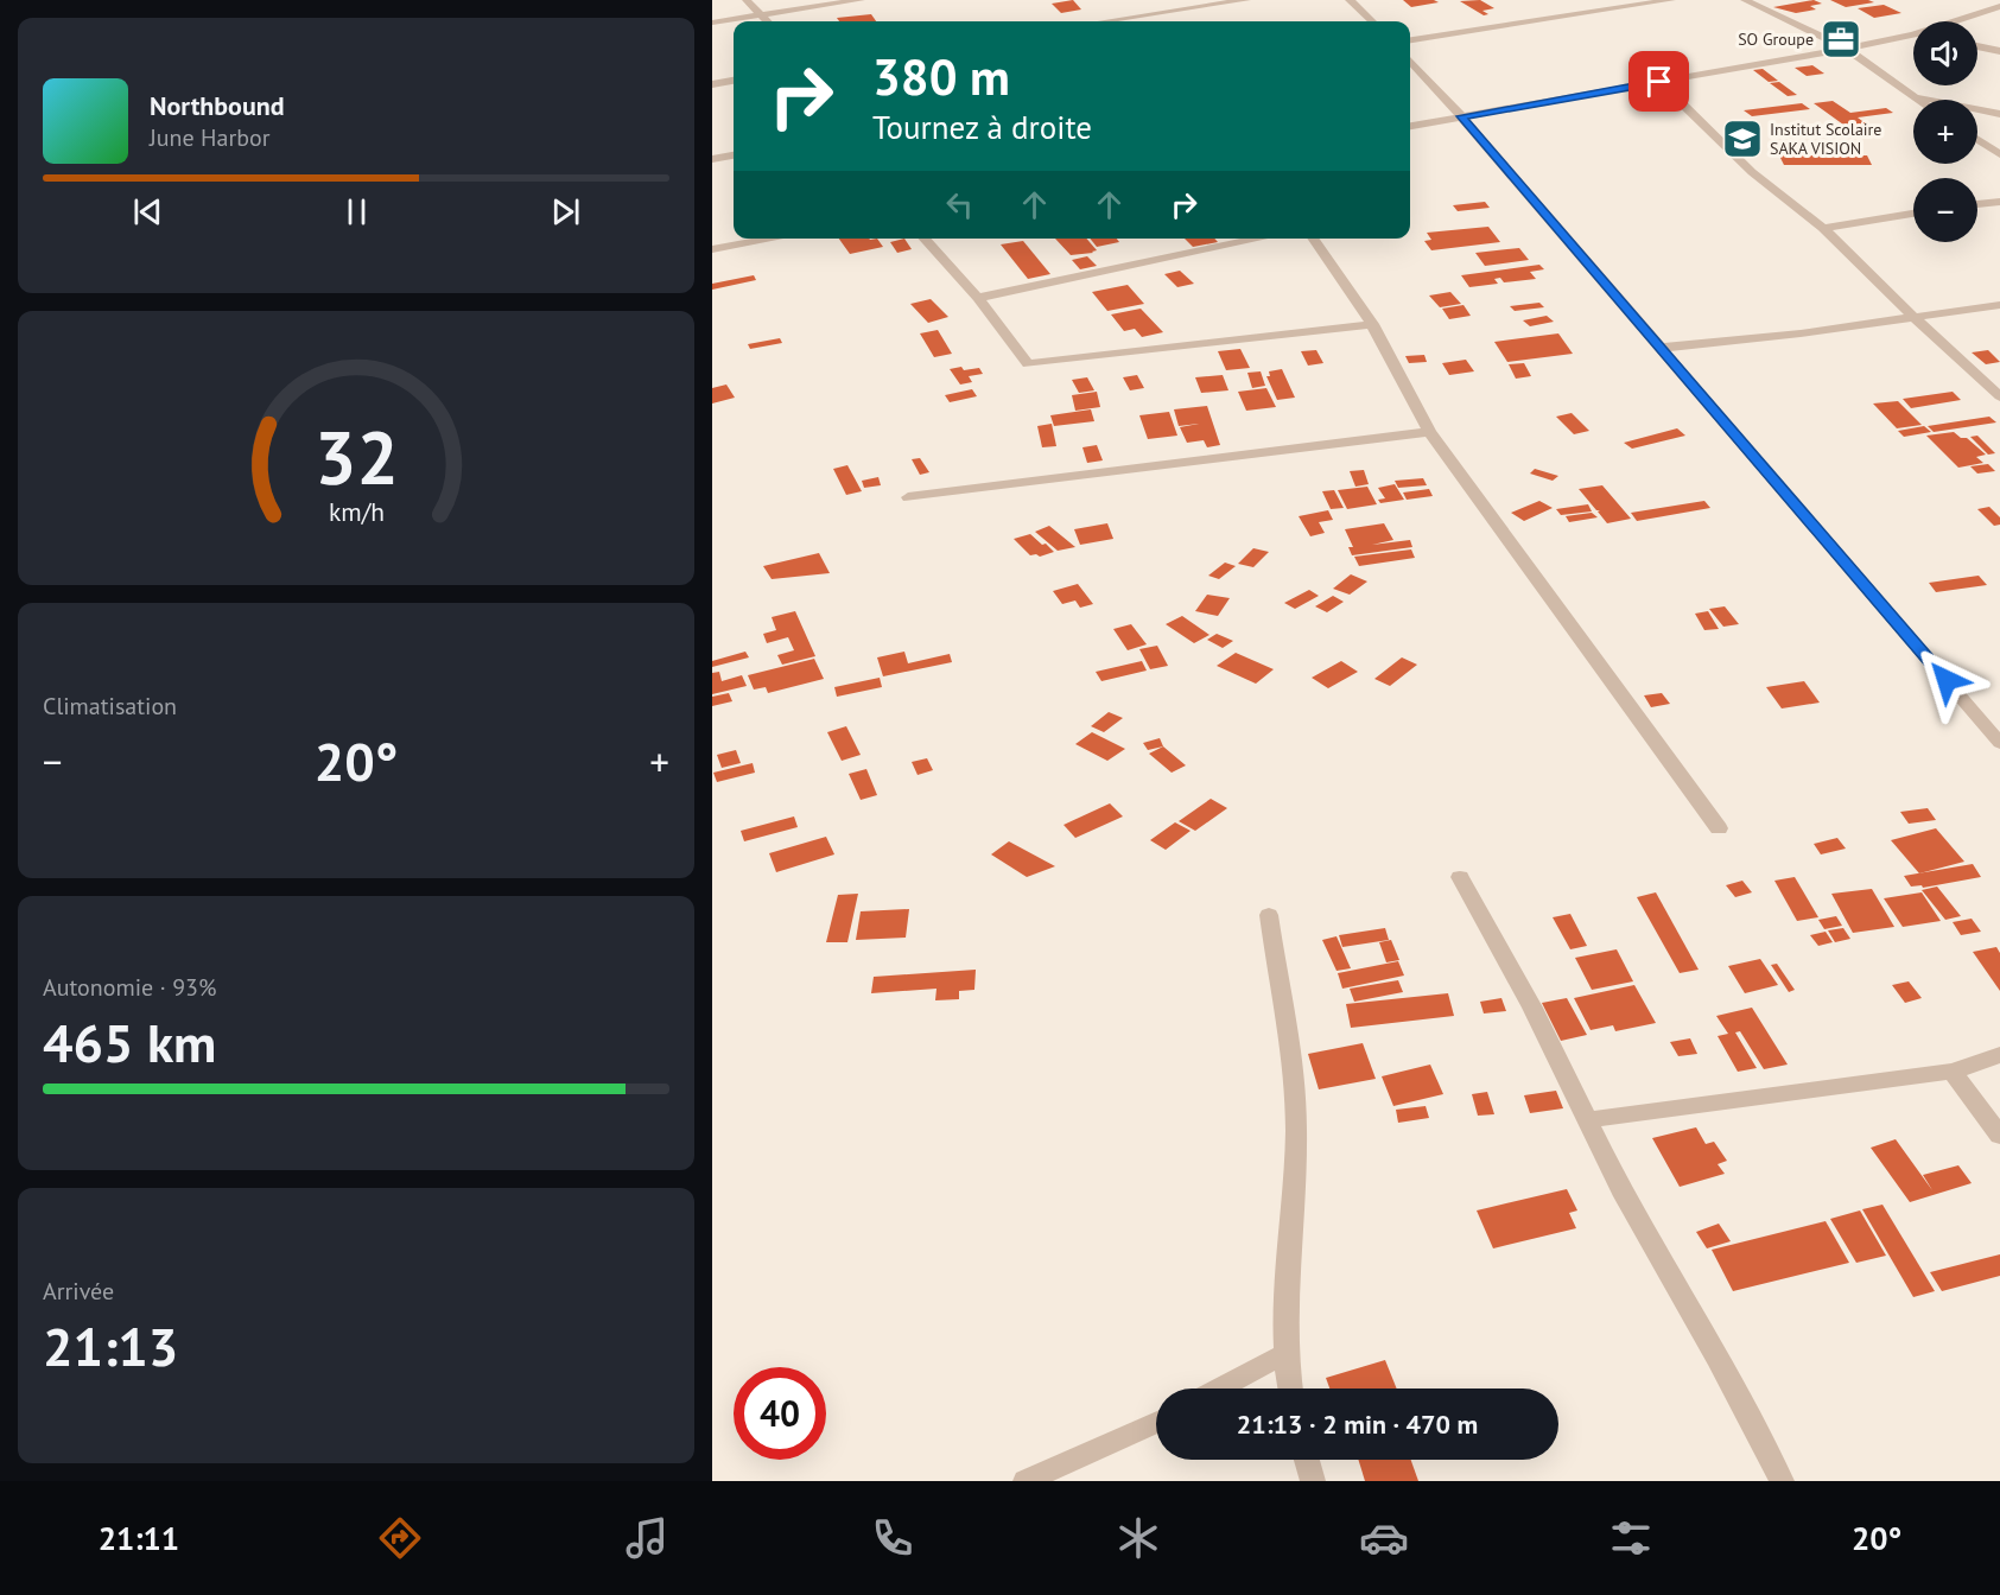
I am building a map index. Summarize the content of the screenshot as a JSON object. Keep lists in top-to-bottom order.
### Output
{
  "places": {
    "office": ["SO Groupe"],
    "school or university": ["Institut Scolaire SAKA VISION"]
  },
  "page": {
    "map_buttons": ["+", "−"],
    "turn": ["380 m", "Tournez à droite"],
    "song": ["Northbound", "June Harbor"],
    "tile": [
      "Climatisation",
      ["Autonomie · 93%", "465 km"],
      ["Arrivée", "21:13"]
    ],
    "heat": ["−", "20°", "+"],
    "limit": "40",
    "trip": "21:13 · 2 min · 470 m",
    "tabs": ["21:11", "20°"],
    "gauge": ["32", "km/h"]
  }
}
